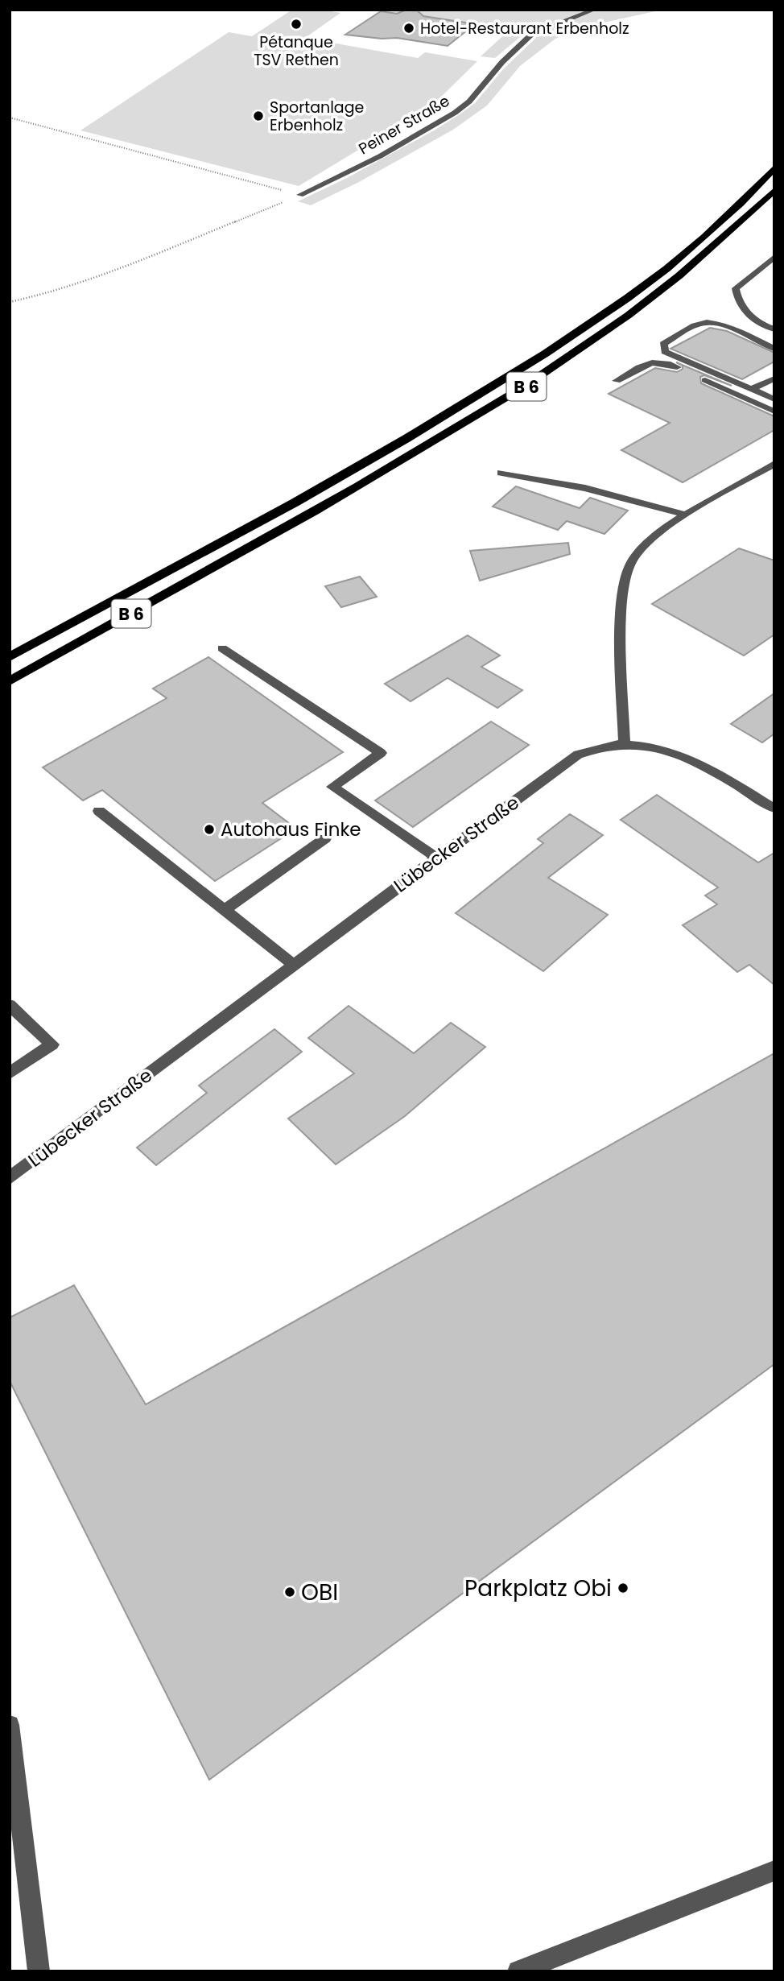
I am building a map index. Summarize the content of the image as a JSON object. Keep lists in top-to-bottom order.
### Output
{
  "streets": {
    "highway": ["B 6"],
    "street": ["Peiner Straße", "Lübecker Straße"]
  },
  "places": [
    "Pétanque TSV Rethen",
    "Hotel-Restaurant Erbenholz",
    "Sportanlage Erbenholz",
    "Autohaus Finke",
    "Parkplatz Obi",
    "OBI"
  ]
}
